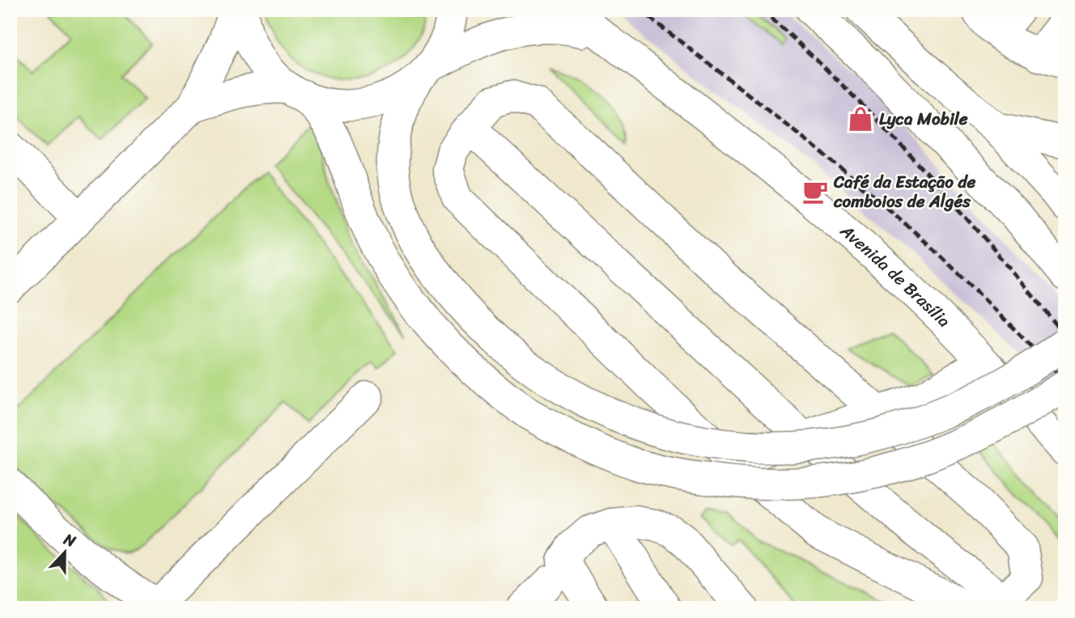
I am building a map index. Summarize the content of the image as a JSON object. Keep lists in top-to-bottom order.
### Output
{
  "streets": {
    "main road": ["Avenida de Brasília"]
  },
  "places": {
    "shop": ["Lyca Mobile"],
    "cafe": ["Café da Estação de comboios de Algés"]
  },
  "north": "top"
}
